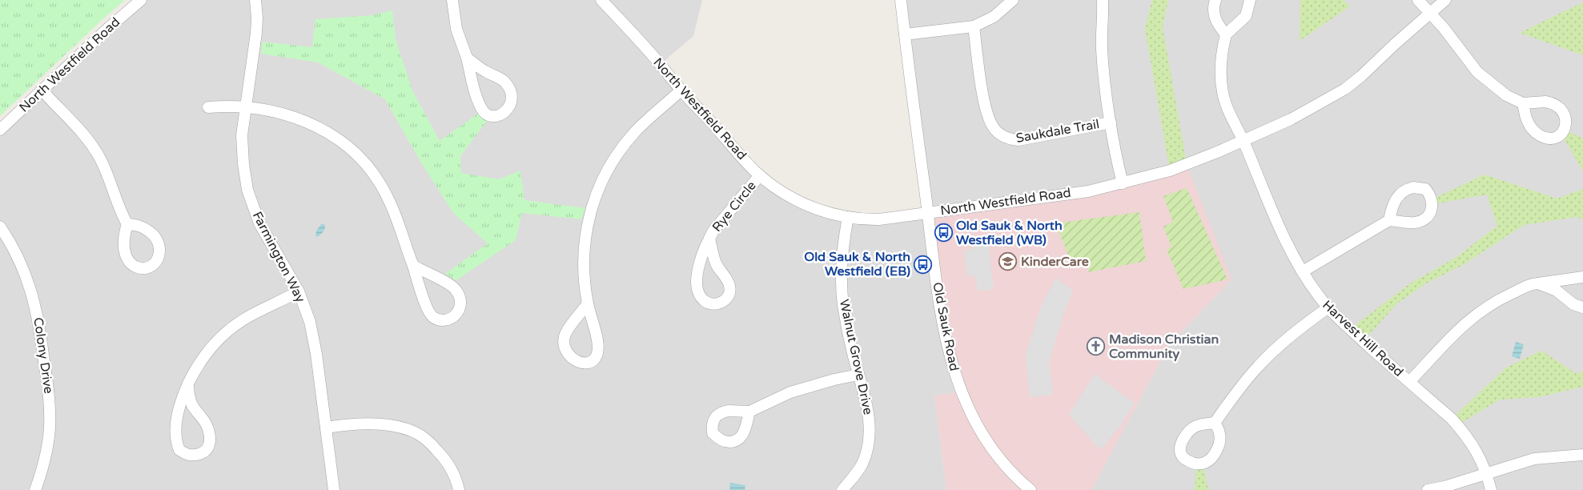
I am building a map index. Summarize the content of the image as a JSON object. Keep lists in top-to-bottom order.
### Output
{
  "streets": {
    "street": [
      "North Westfield Road",
      "Saukdale Trail",
      "Rye Circle",
      "Farmington Way",
      "Old Sauk Road",
      "Harvest Hill Road",
      "Colony Drive",
      "Walnut Grove Drive"
    ]
  },
  "crossings": [
    ["North Westfield Road", "Rye Circle"],
    ["North Westfield Road", "Old Sauk Road"],
    ["North Westfield Road", "Harvest Hill Road"],
    ["North Westfield Road", "Walnut Grove Drive"]
  ],
  "places": {
    "bus stop": ["Old Sauk & North Westfield (WB)", "Old Sauk & North Westfield (EB)"],
    "school or university": ["KinderCare"],
    "church": ["Madison Christian Community"]
  }
}
